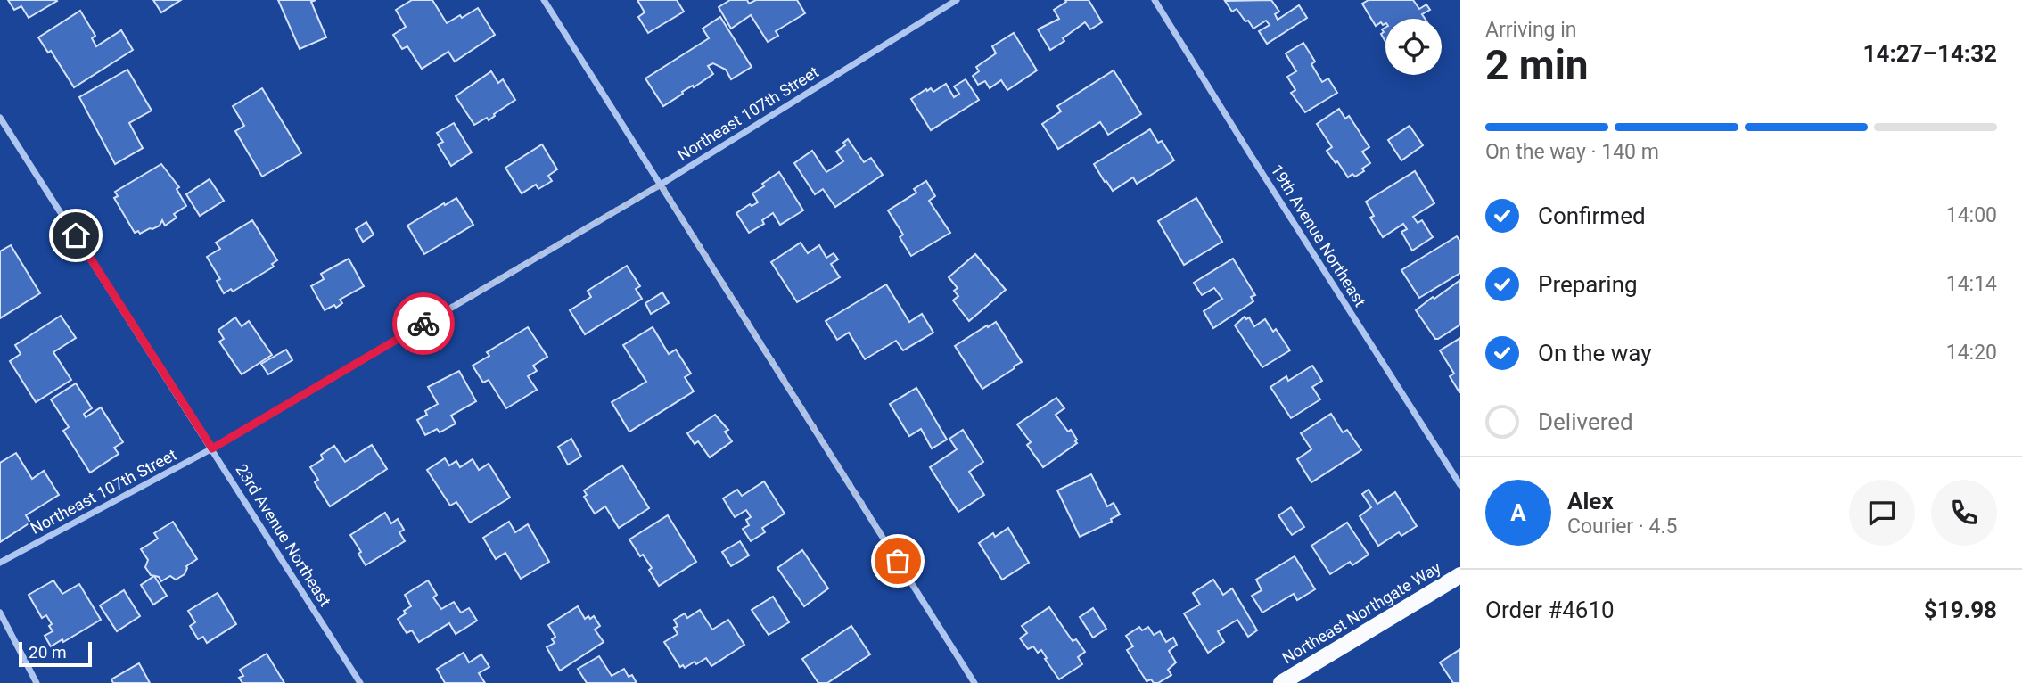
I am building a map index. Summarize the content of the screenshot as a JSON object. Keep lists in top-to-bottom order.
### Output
{
  "streets": {
    "main road": ["Northeast Northgate Way"],
    "street": ["Northeast 107th Street", "19th Avenue Northeast", "23rd Avenue Northeast"]
  },
  "crossings": [
    ["Northeast 107th Street", "23rd Avenue Northeast"]
  ],
  "scale_bar": "20 m",
  "page": {
    "heading": ["2 min", "Arriving in", "14:27–14:32"],
    "panel": [
      "Alex",
      "Courier · 4.5",
      "Order #4610",
      "$19.98"
    ],
    "bar": "On the way · 140 m",
    "list": [
      ["Confirmed", "14:00"],
      ["Preparing", "14:14"],
      ["On the way", "14:20"],
      "Delivered"
    ],
    "round": "A",
    "scale": "20 m"
  }
}
